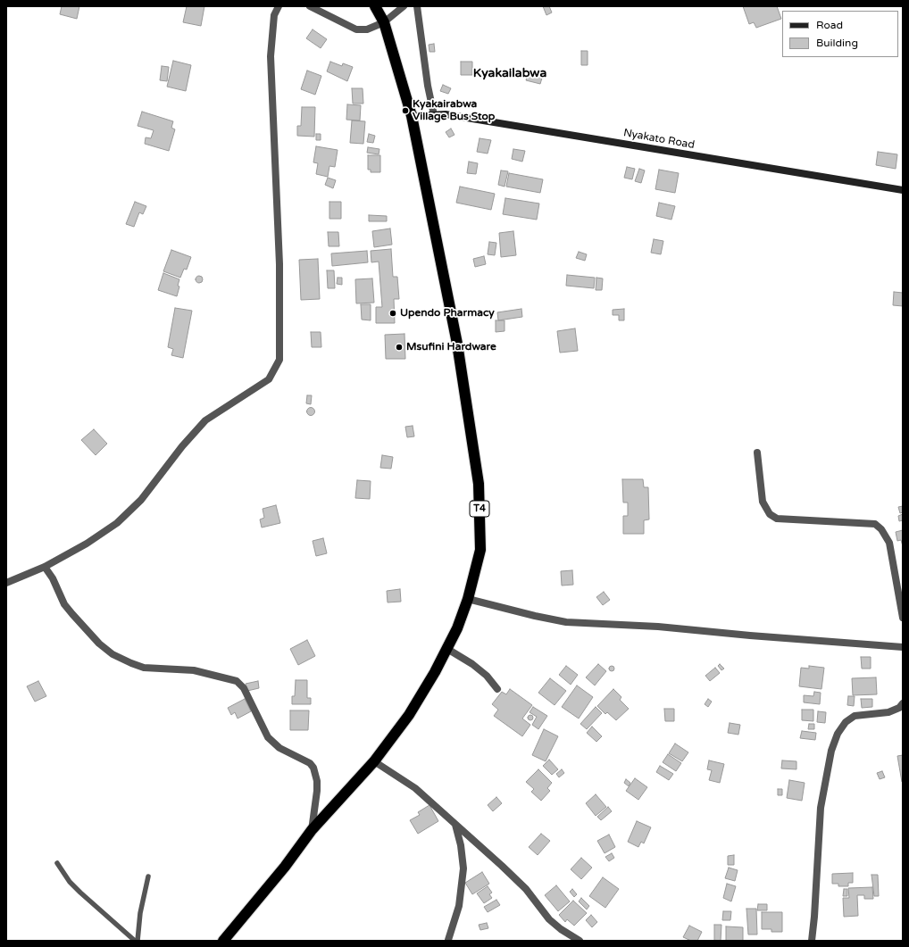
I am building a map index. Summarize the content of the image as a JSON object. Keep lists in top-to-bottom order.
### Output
{
  "streets": {
    "highway": ["T4"],
    "street": ["Nyakato Road"]
  },
  "crossings": [
    ["Nyakato Road", "T4"]
  ],
  "districts": ["Kyakailabwa"],
  "places": ["Kyakairabwa Village Bus Stop", "Upendo Pharmacy", "Msufini Hardware"],
  "legend": ["Road", "Building"]
}
